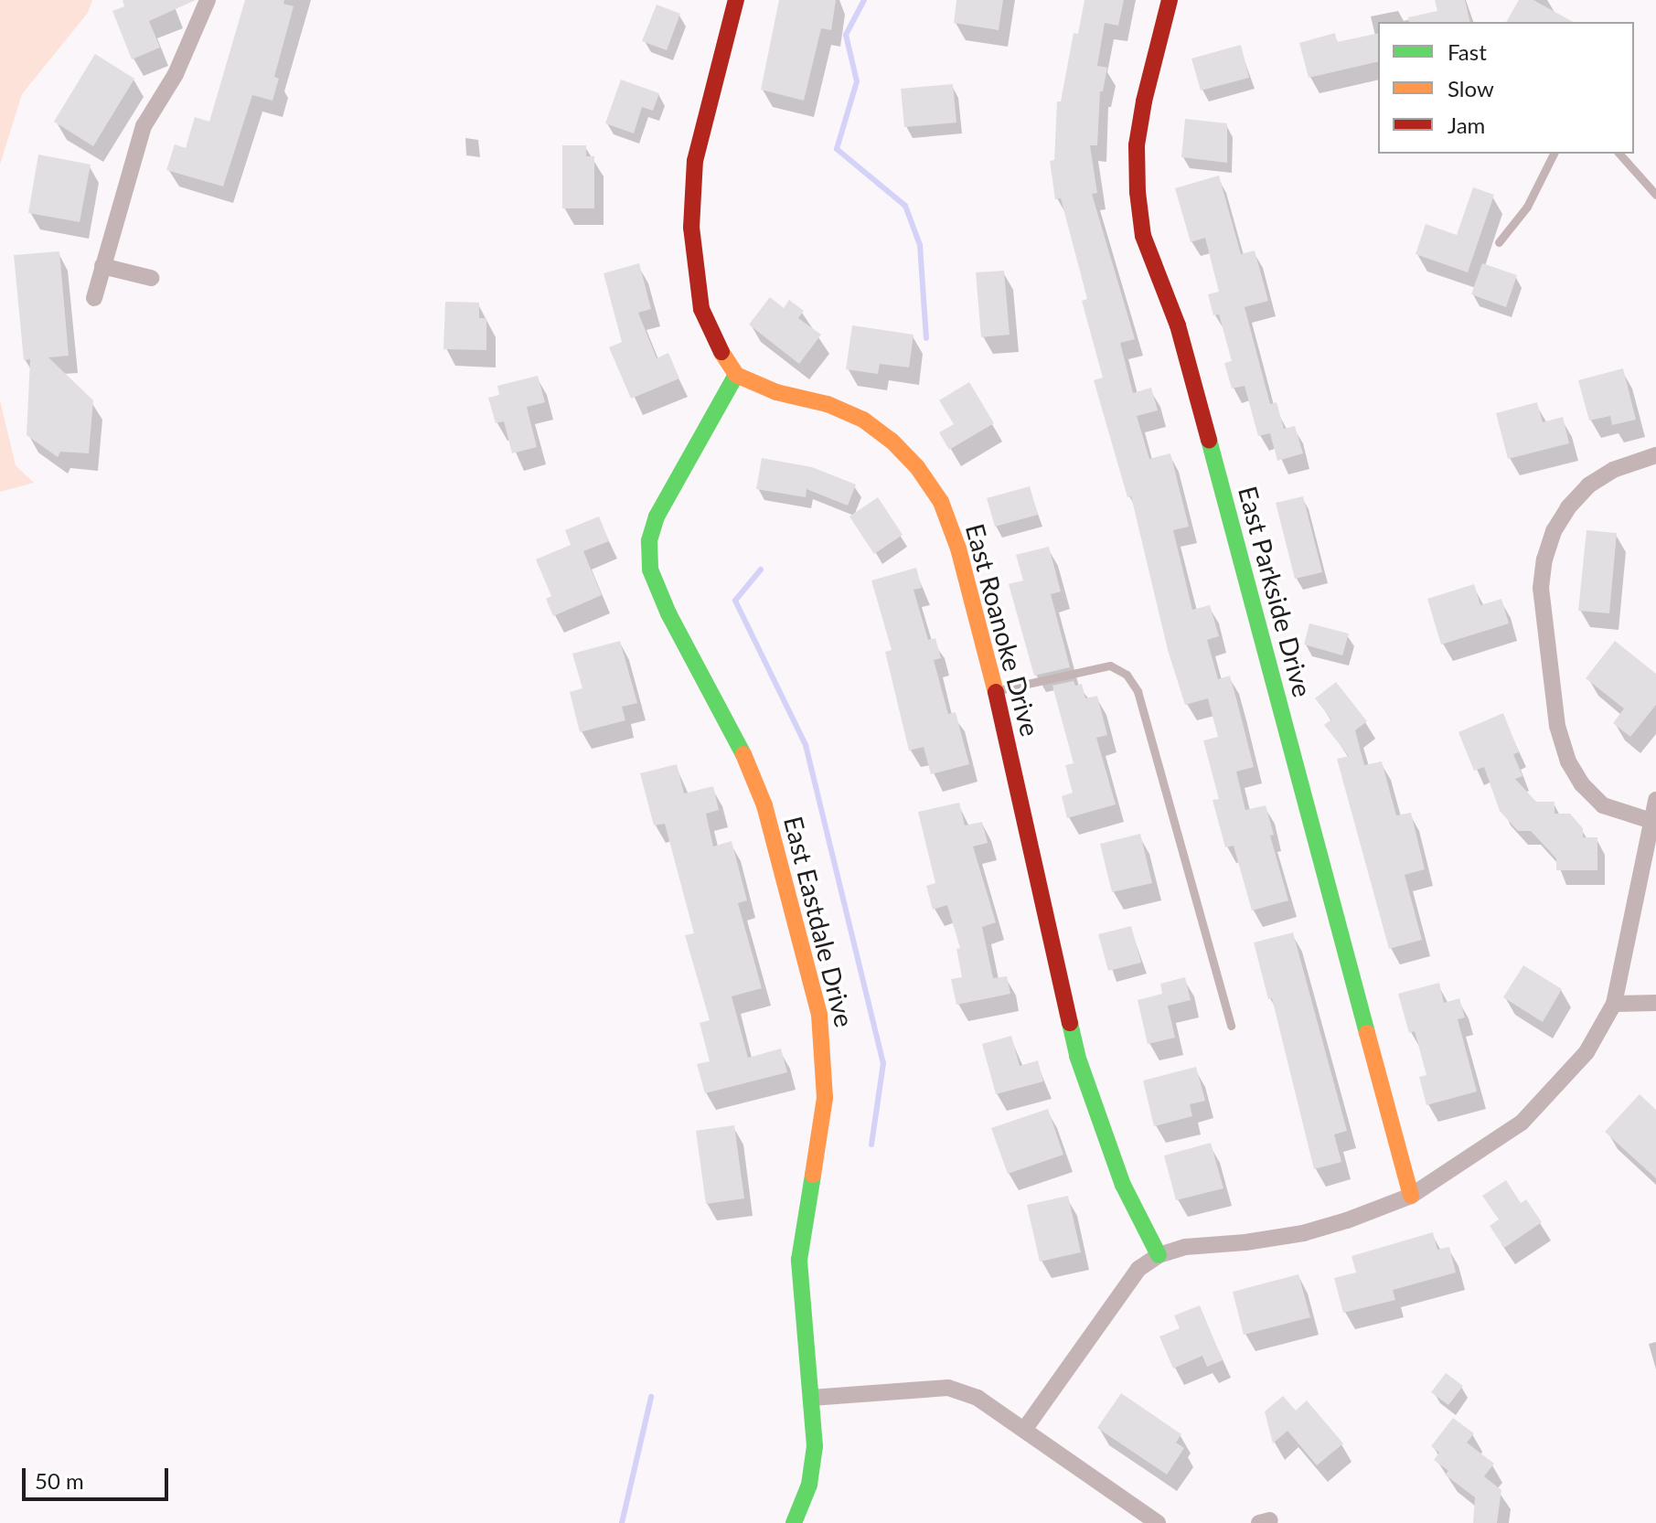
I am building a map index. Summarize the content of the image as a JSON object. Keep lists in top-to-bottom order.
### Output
{
  "streets": {
    "street": ["East Parkside Drive", "East Roanoke Drive", "East Eastdale Drive"]
  },
  "crossings": [
    ["East Roanoke Drive", "East Eastdale Drive"]
  ],
  "legend": ["Fast", "Slow", "Jam"],
  "scale_bar": "50 m"
}
